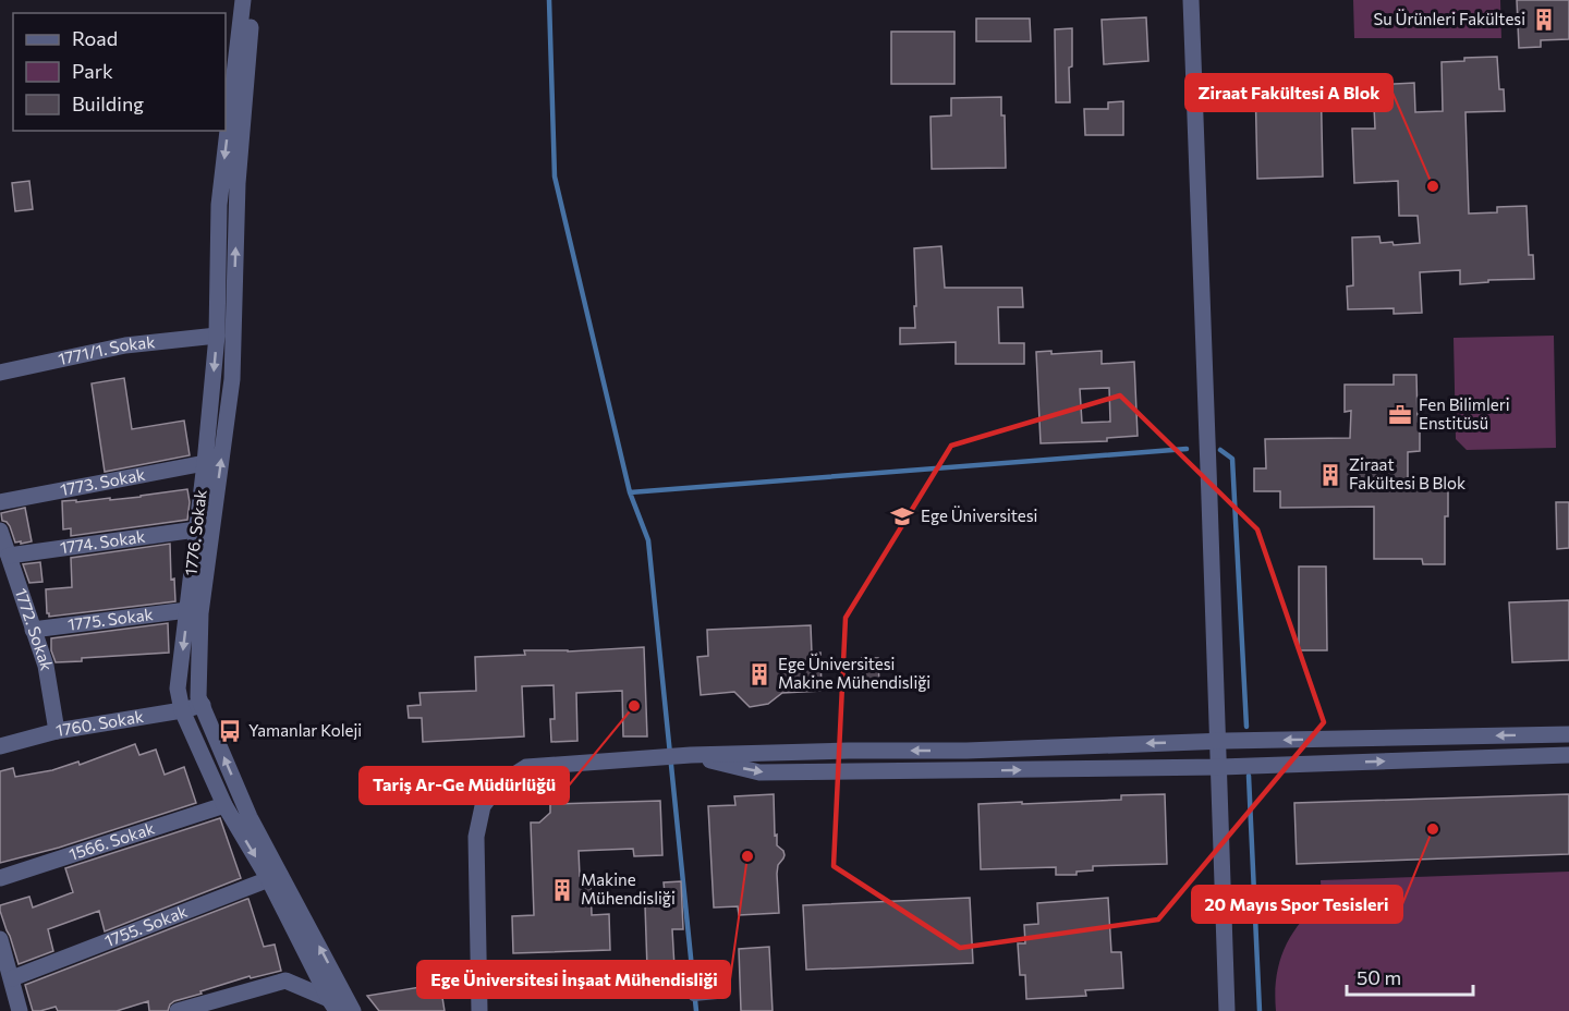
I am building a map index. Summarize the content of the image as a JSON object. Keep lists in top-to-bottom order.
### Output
{
  "streets": {
    "street": [
      "1771/1. Sokak",
      "1773. Sokak",
      "1776. Sokak",
      "1774. Sokak",
      "1775. Sokak",
      "1772. Sokak",
      "1760. Sokak",
      "1566. Sokak",
      "1755. Sokak"
    ]
  },
  "crossings": [
    ["1771/1. Sokak", "1776. Sokak"],
    ["1773. Sokak", "1776. Sokak"],
    ["1776. Sokak", "1774. Sokak"],
    ["1776. Sokak", "1775. Sokak"],
    ["1776. Sokak", "1760. Sokak"],
    ["1776. Sokak", "1566. Sokak"],
    ["1776. Sokak", "1755. Sokak"],
    ["1774. Sokak", "1772. Sokak"],
    ["1775. Sokak", "1772. Sokak"],
    ["1772. Sokak", "1760. Sokak"]
  ],
  "places": {
    "building": [
      "Su Ürünleri Fakültesi",
      "Ziraat Fakültesi B Blok",
      "Ege Üniversitesi Makine Mühendisliği",
      "Makine Mühendisliği"
    ],
    "other": [
      "Ziraat Fakültesi A Blok",
      "Tariş Ar-Ge Müdürlüğü",
      "20 Mayıs Spor Tesisleri",
      "Ege Üniversitesi İnşaat Mühendisliği"
    ],
    "office": ["Fen Bilimleri Enstitüsü"],
    "school or university": ["Ege Üniversitesi"],
    "bus stop": ["Yamanlar Koleji"]
  },
  "legend": ["Road", "Park", "Building"],
  "scale_bar": "50 m"
}
